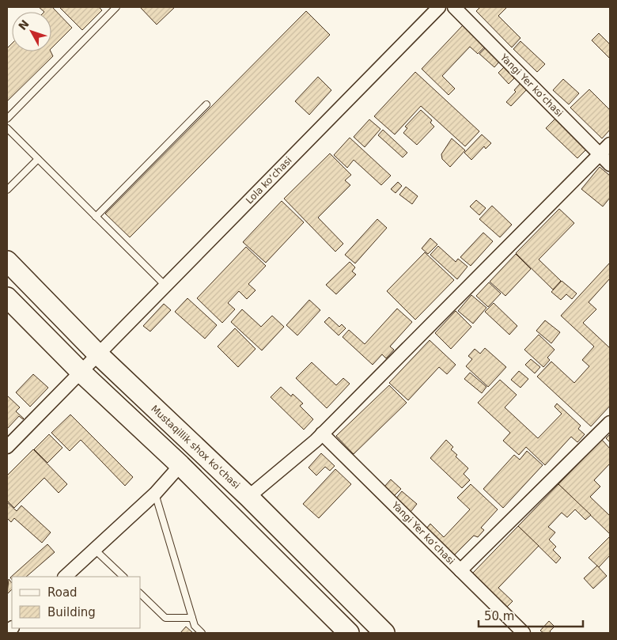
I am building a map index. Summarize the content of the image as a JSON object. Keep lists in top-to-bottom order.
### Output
{
  "streets": {
    "main road": ["Mustaqillik shox ko'chasi"],
    "street": ["Yangi Yer koʻchasi", "Lola koʻchasi"]
  },
  "crossings": [
    ["Lola koʻchasi", "Mustaqillik shox ko'chasi"]
  ],
  "legend": ["Road", "Building"],
  "scale_bar": "50 m",
  "north": "top left"
}
